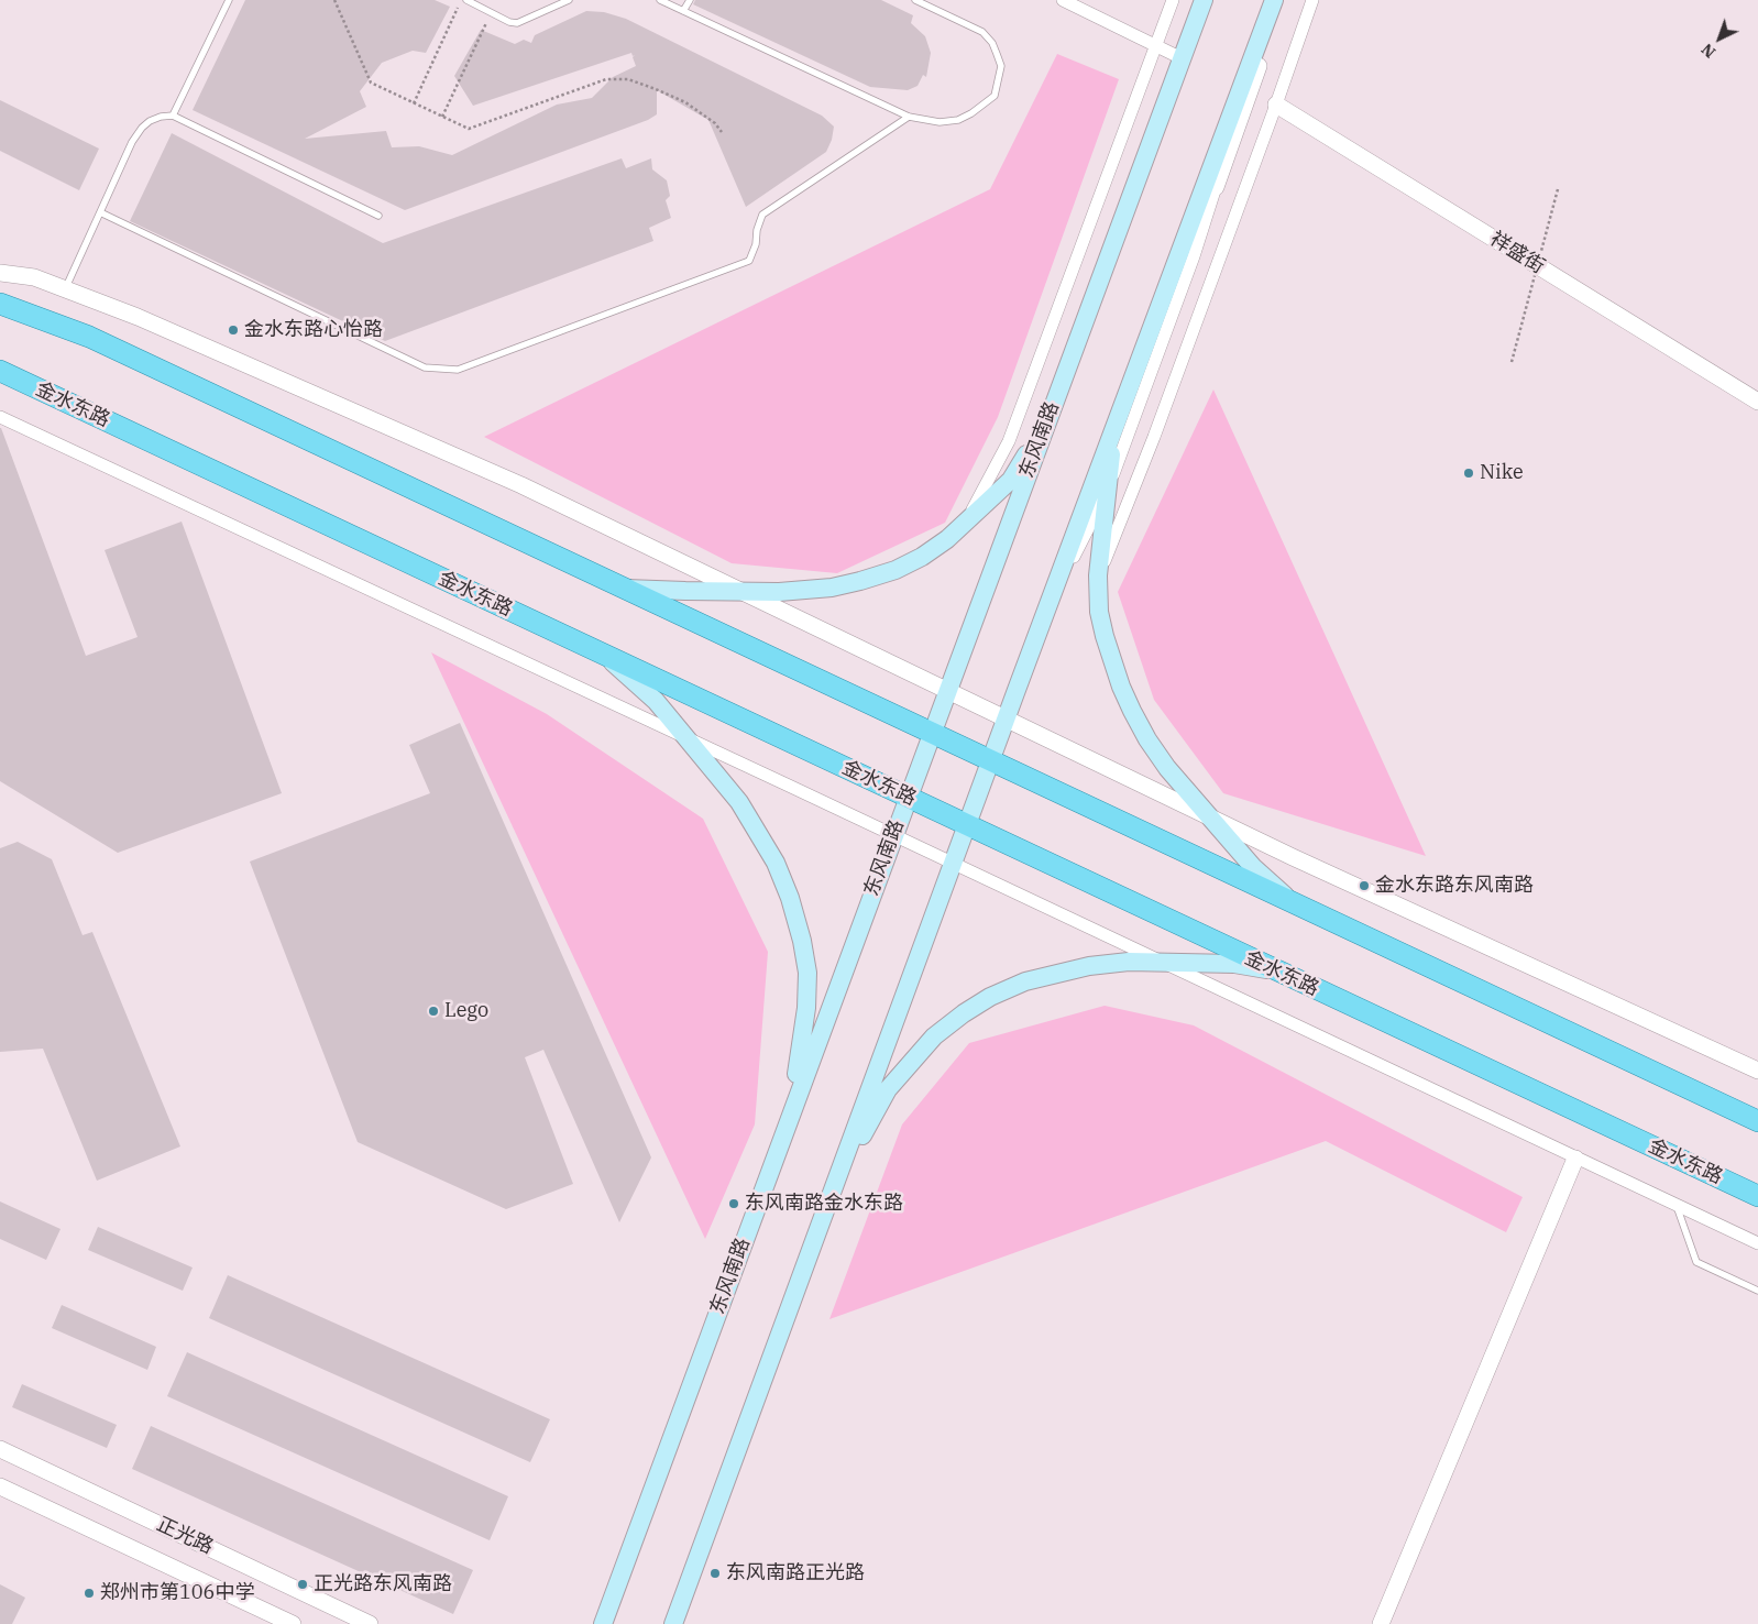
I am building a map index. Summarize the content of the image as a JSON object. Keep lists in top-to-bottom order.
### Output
{
  "streets": {
    "main road": ["金水东路", "东风南路"],
    "street": ["祥盛街", "正光路"]
  },
  "crossings": [
    ["金水东路", "东风南路"]
  ],
  "places": [
    "金水东路心怡路",
    "Nike",
    "金水东路东风南路",
    "Lego",
    "东风南路金水东路",
    "东风南路正光路",
    "正光路东风南路",
    "郑州市第106中学"
  ],
  "north": "bottom left"
}
